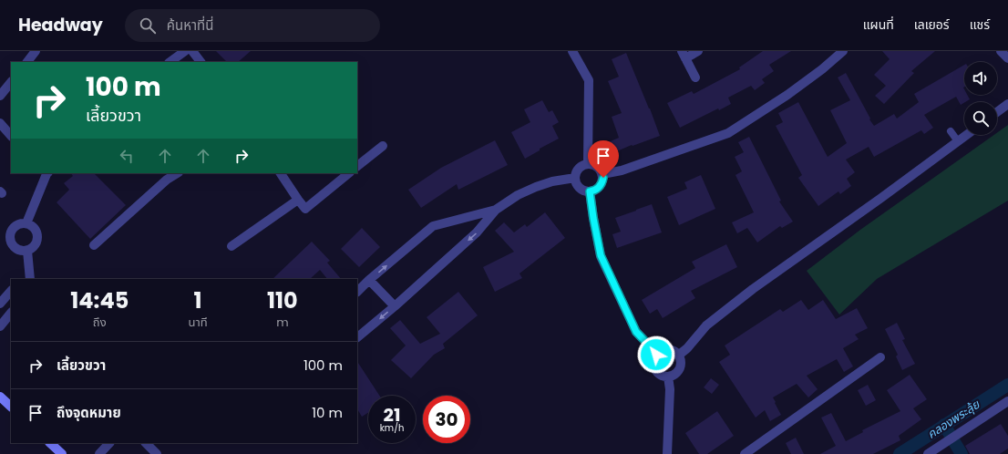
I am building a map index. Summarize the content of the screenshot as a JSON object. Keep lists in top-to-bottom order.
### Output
{
  "water": ["คลองพระลุ้ย"],
  "page": {
    "header": "Headway",
    "search": "ค้นหาที่นี่",
    "nav": ["แผนที่", "เลเยอร์", "แชร์"],
    "turn": ["100 m", "เลี้ยวขวา"],
    "eta": [
      "14:45",
      "ถึง",
      "1",
      "นาที",
      "110",
      "m"
    ],
    "list": [
      {
        "name": "เลี้ยวขวา",
        "value": "100 m"
      },
      {
        "name": "ถึงจุดหมาย",
        "value": "10 m"
      }
    ],
    "speed": "21 km/h",
    "limit": "30"
  }
}
